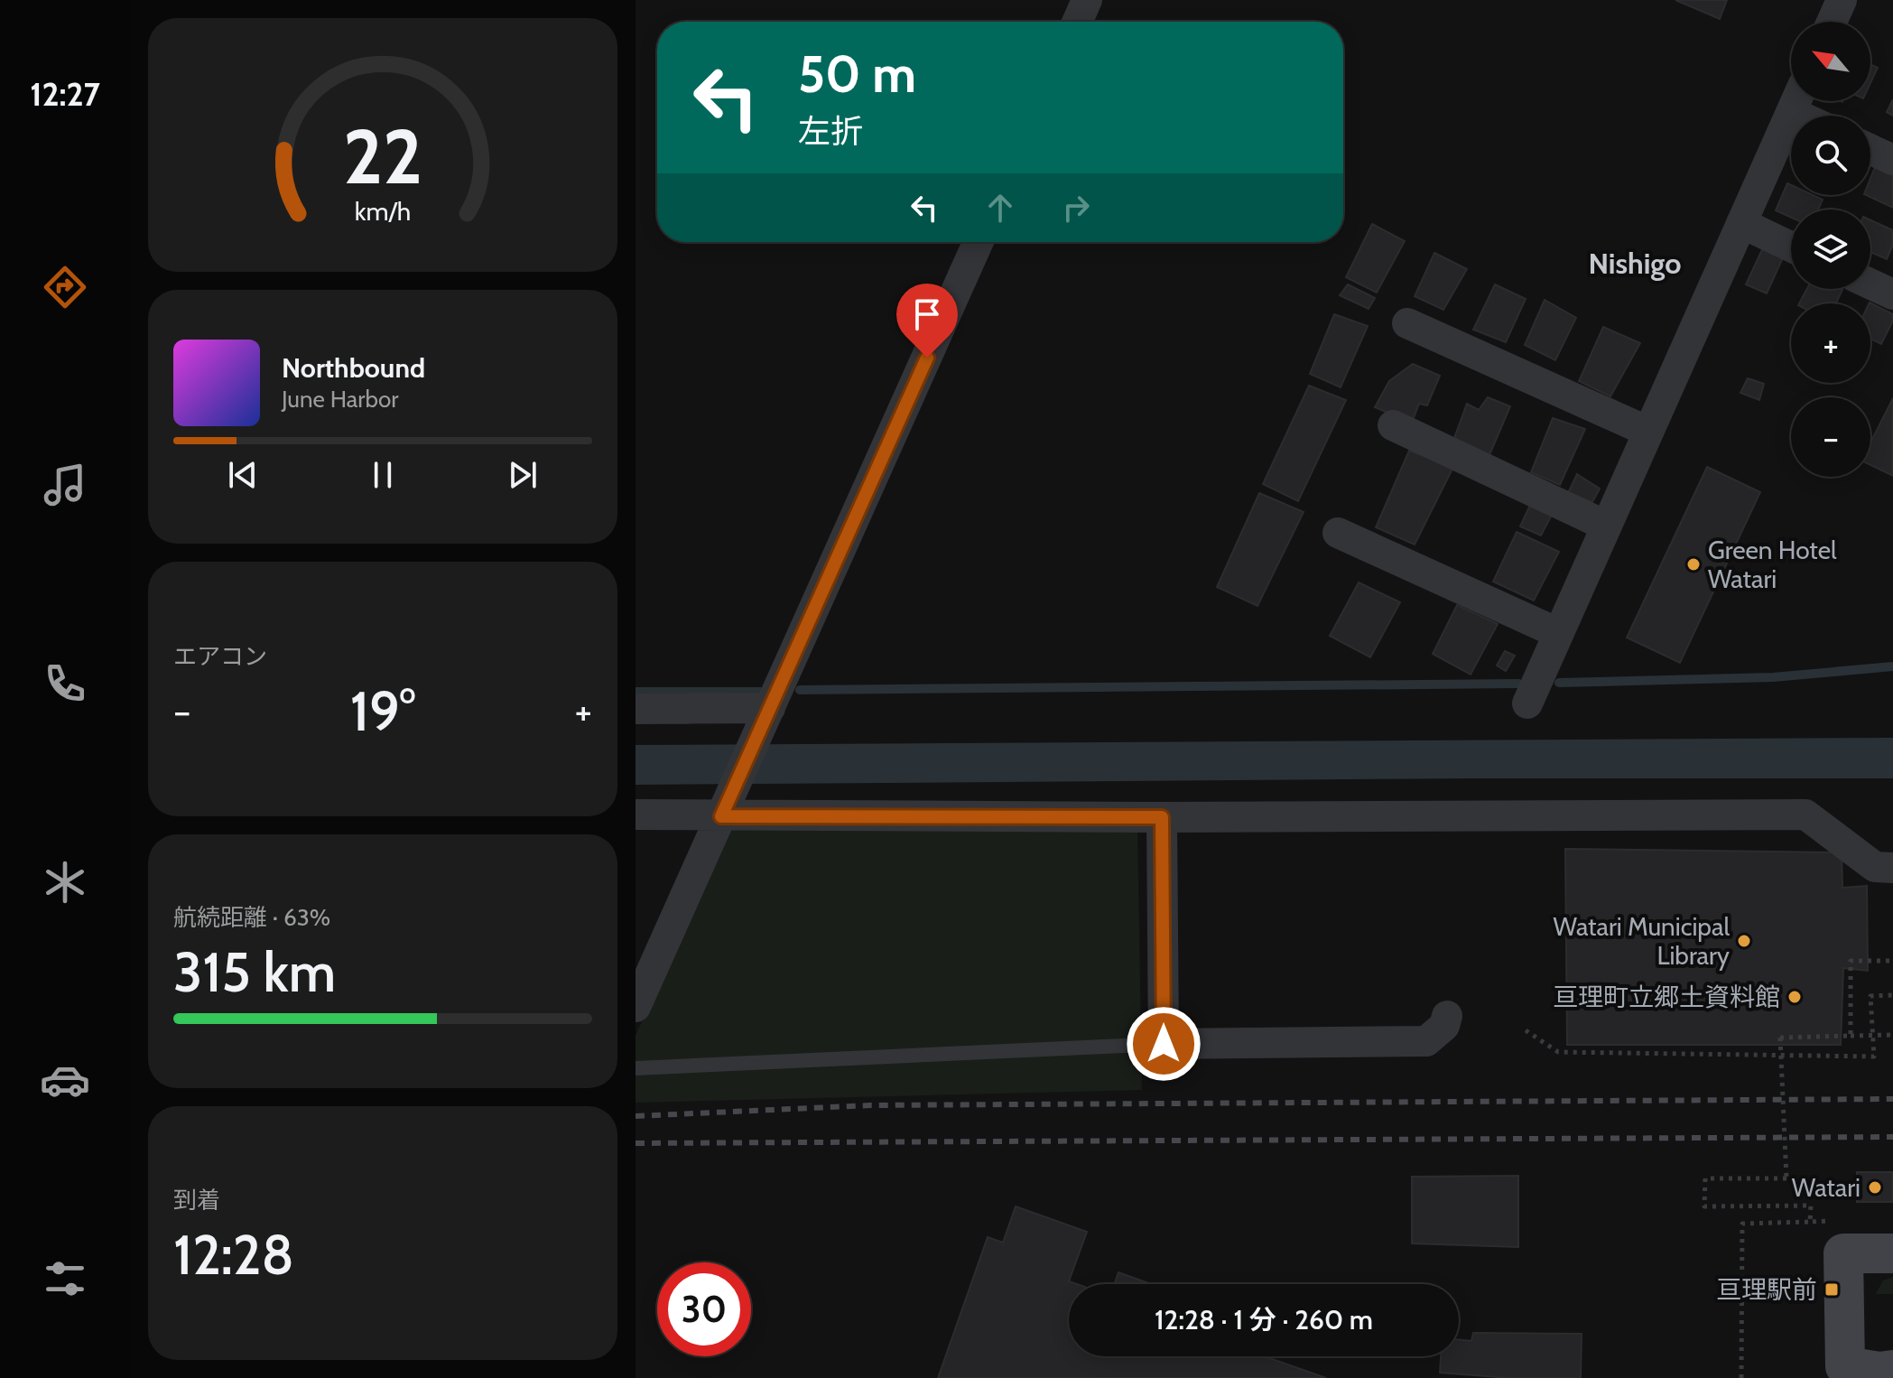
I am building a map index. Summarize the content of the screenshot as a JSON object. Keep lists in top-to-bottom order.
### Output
{
  "districts": ["Nishigo"],
  "places": {
    "other": [
      "Green Hotel Watari",
      "Watari Municipal Library",
      "亘理町立郷土資料館",
      "Watari"
    ],
    "transit": ["亘理駅前"]
  },
  "north": "top left",
  "page": {
    "tabs": "12:27",
    "map_buttons": ["+", "−"],
    "turn": ["50 m", "左折"],
    "song": ["Northbound", "June Harbor"],
    "tile": [
      "エアコン",
      ["航続距離 · 63%", "315 km"],
      ["到着", "12:28"]
    ],
    "heat": ["−", "19°", "+"],
    "limit": "30",
    "trip": "12:28 · 1 分 · 260 m",
    "gauge": ["22", "km/h"]
  }
}
